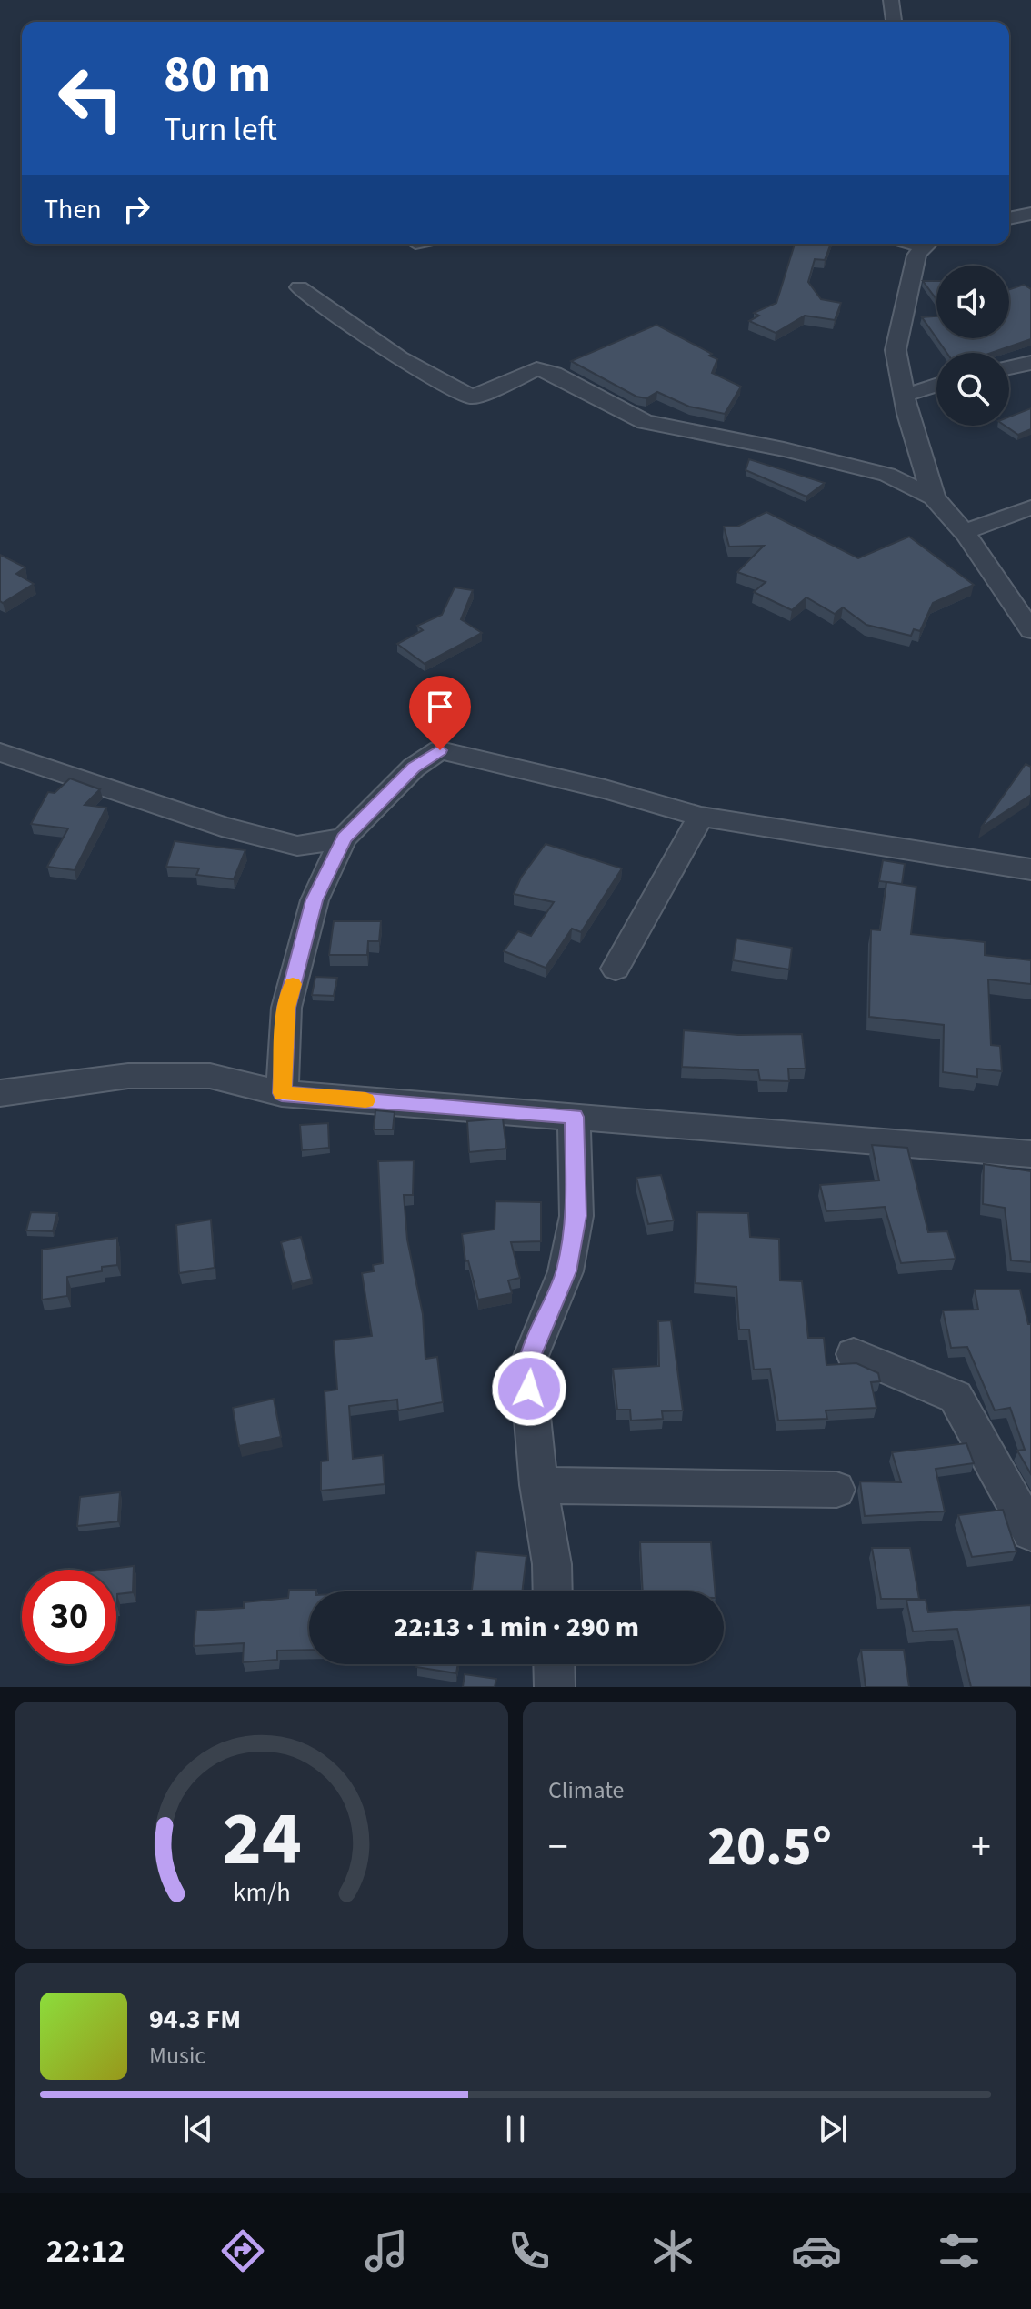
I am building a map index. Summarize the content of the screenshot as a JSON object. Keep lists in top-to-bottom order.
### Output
{
  "page": {
    "turn": ["80 m", "Turn left"],
    "then": "Then",
    "limit": "30",
    "trip": "22:13 · 1 min · 290 m",
    "tile": "Climate",
    "heat": ["−", "20.5°", "+"],
    "song": ["94.3 FM", "Music"],
    "tabs": "22:12",
    "gauge": ["24", "km/h"]
  }
}
